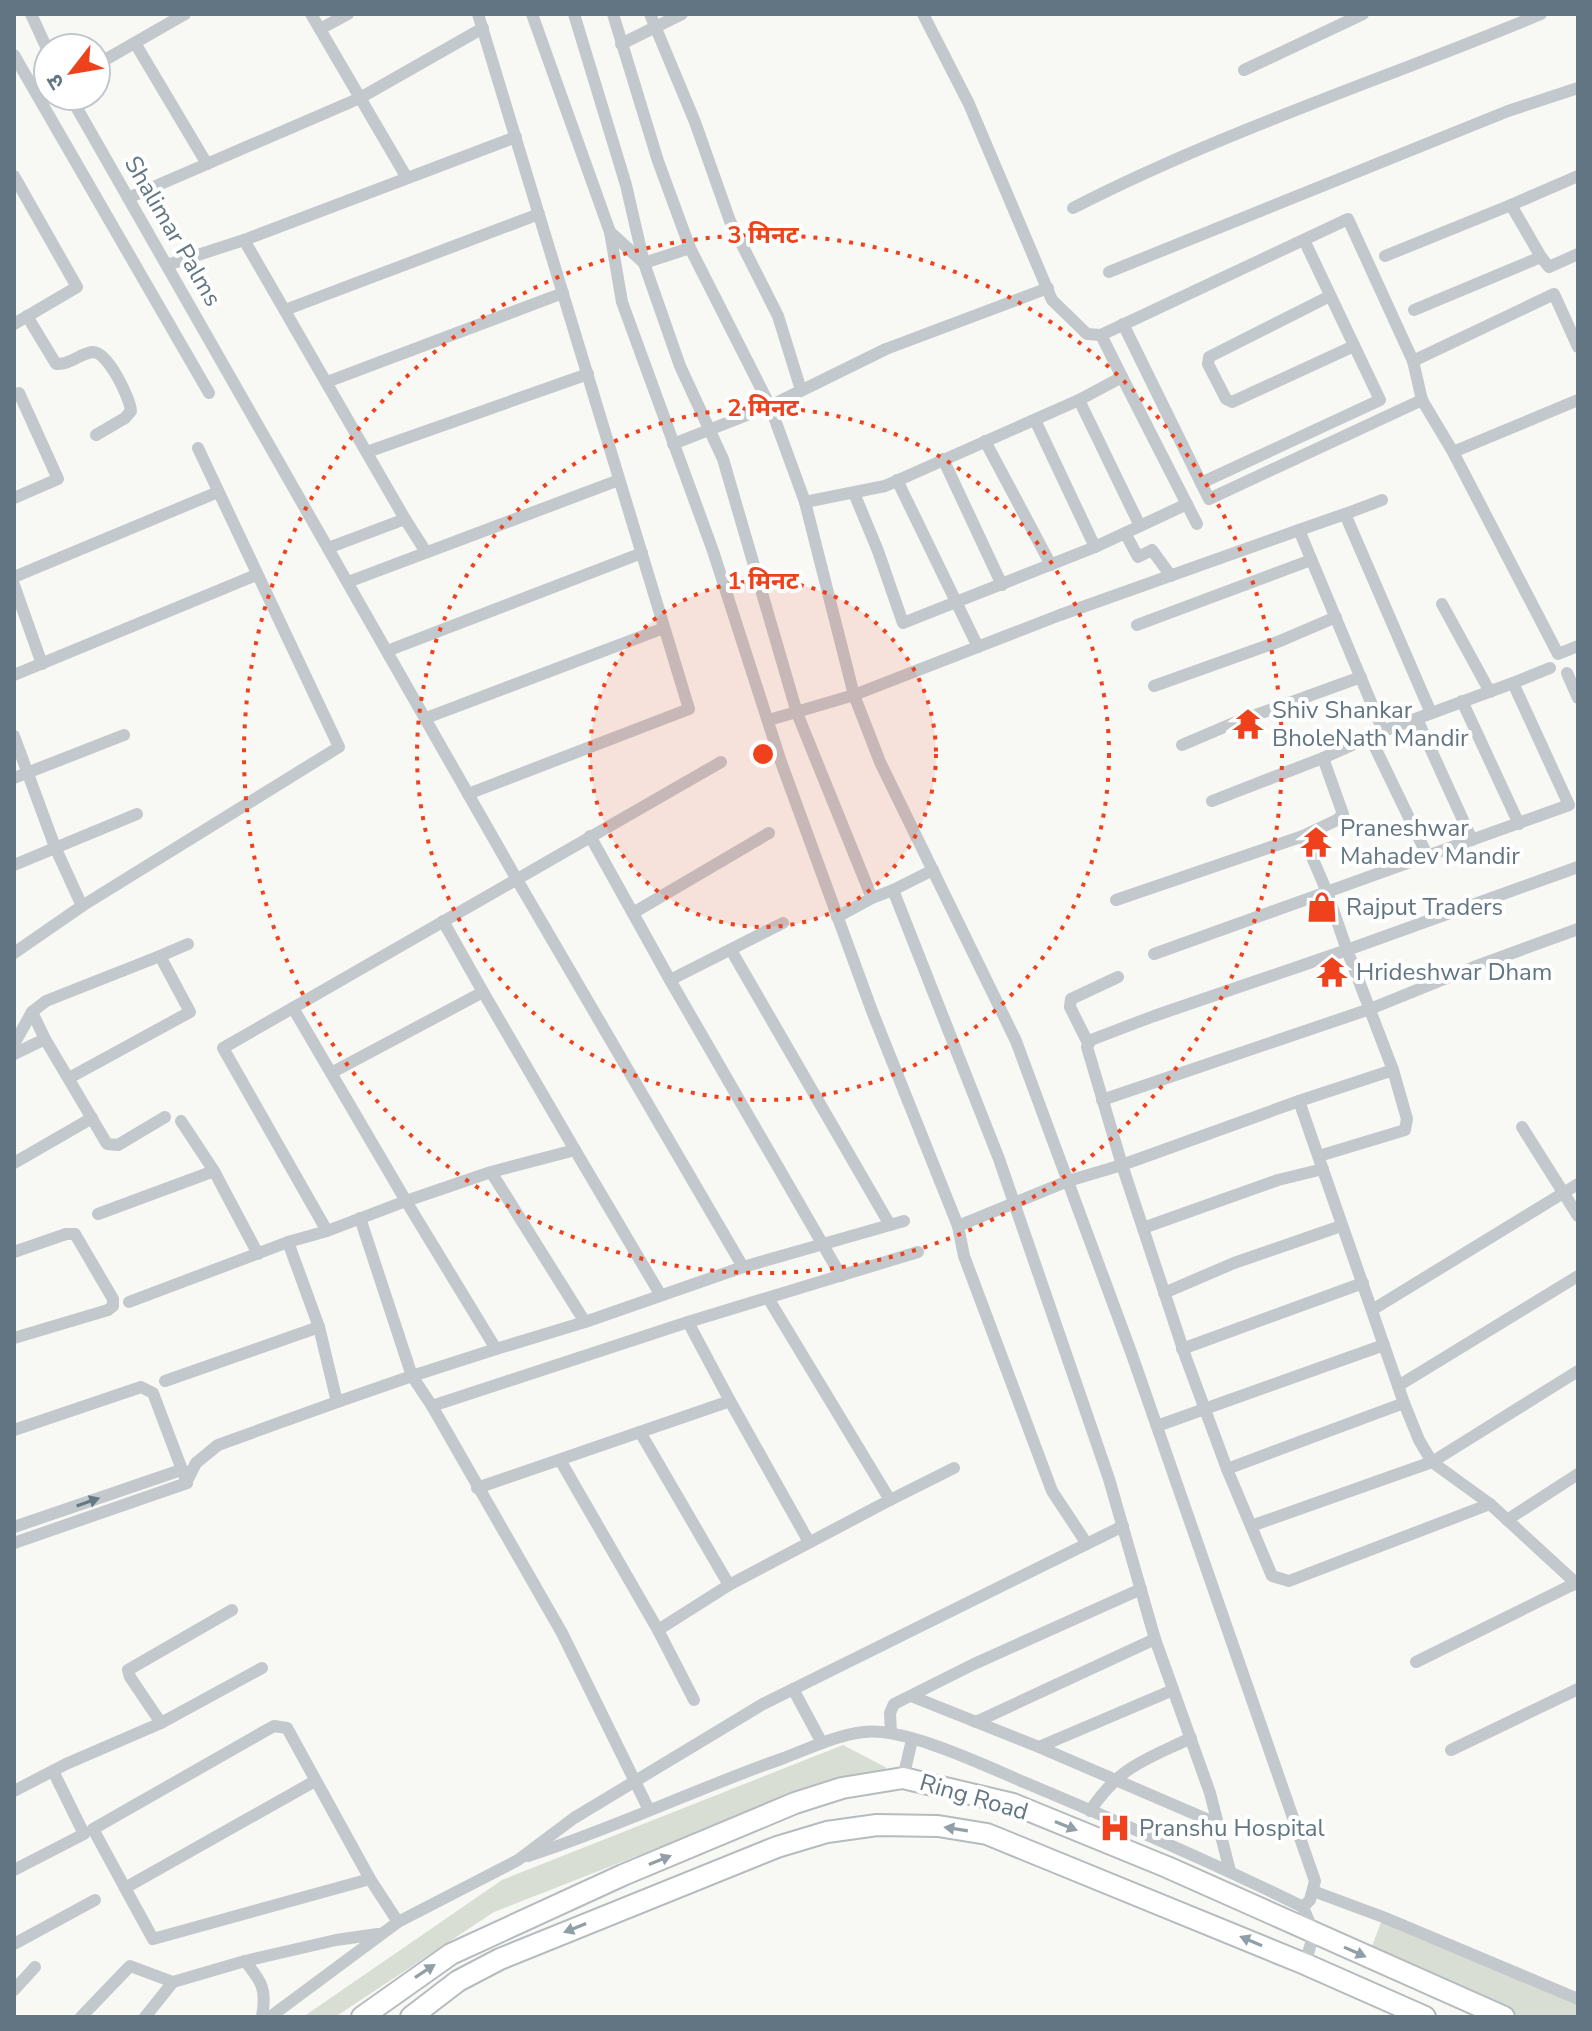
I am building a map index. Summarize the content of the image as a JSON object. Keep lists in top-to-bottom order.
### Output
{
  "streets": {
    "main road": ["Ring Road"],
    "street": ["Shalimar Palms"]
  },
  "places": {
    "temple": ["Shiv Shankar BholeNath Mandir", "Praneshwar Mahadev Mandir", "Hrideshwar Dham"],
    "shop": ["Rajput Traders"],
    "hospital": ["Pranshu Hospital"]
  },
  "north": "bottom left",
  "rings": ["3 मिनट", "2 मिनट", "1 मिनट"]
}
